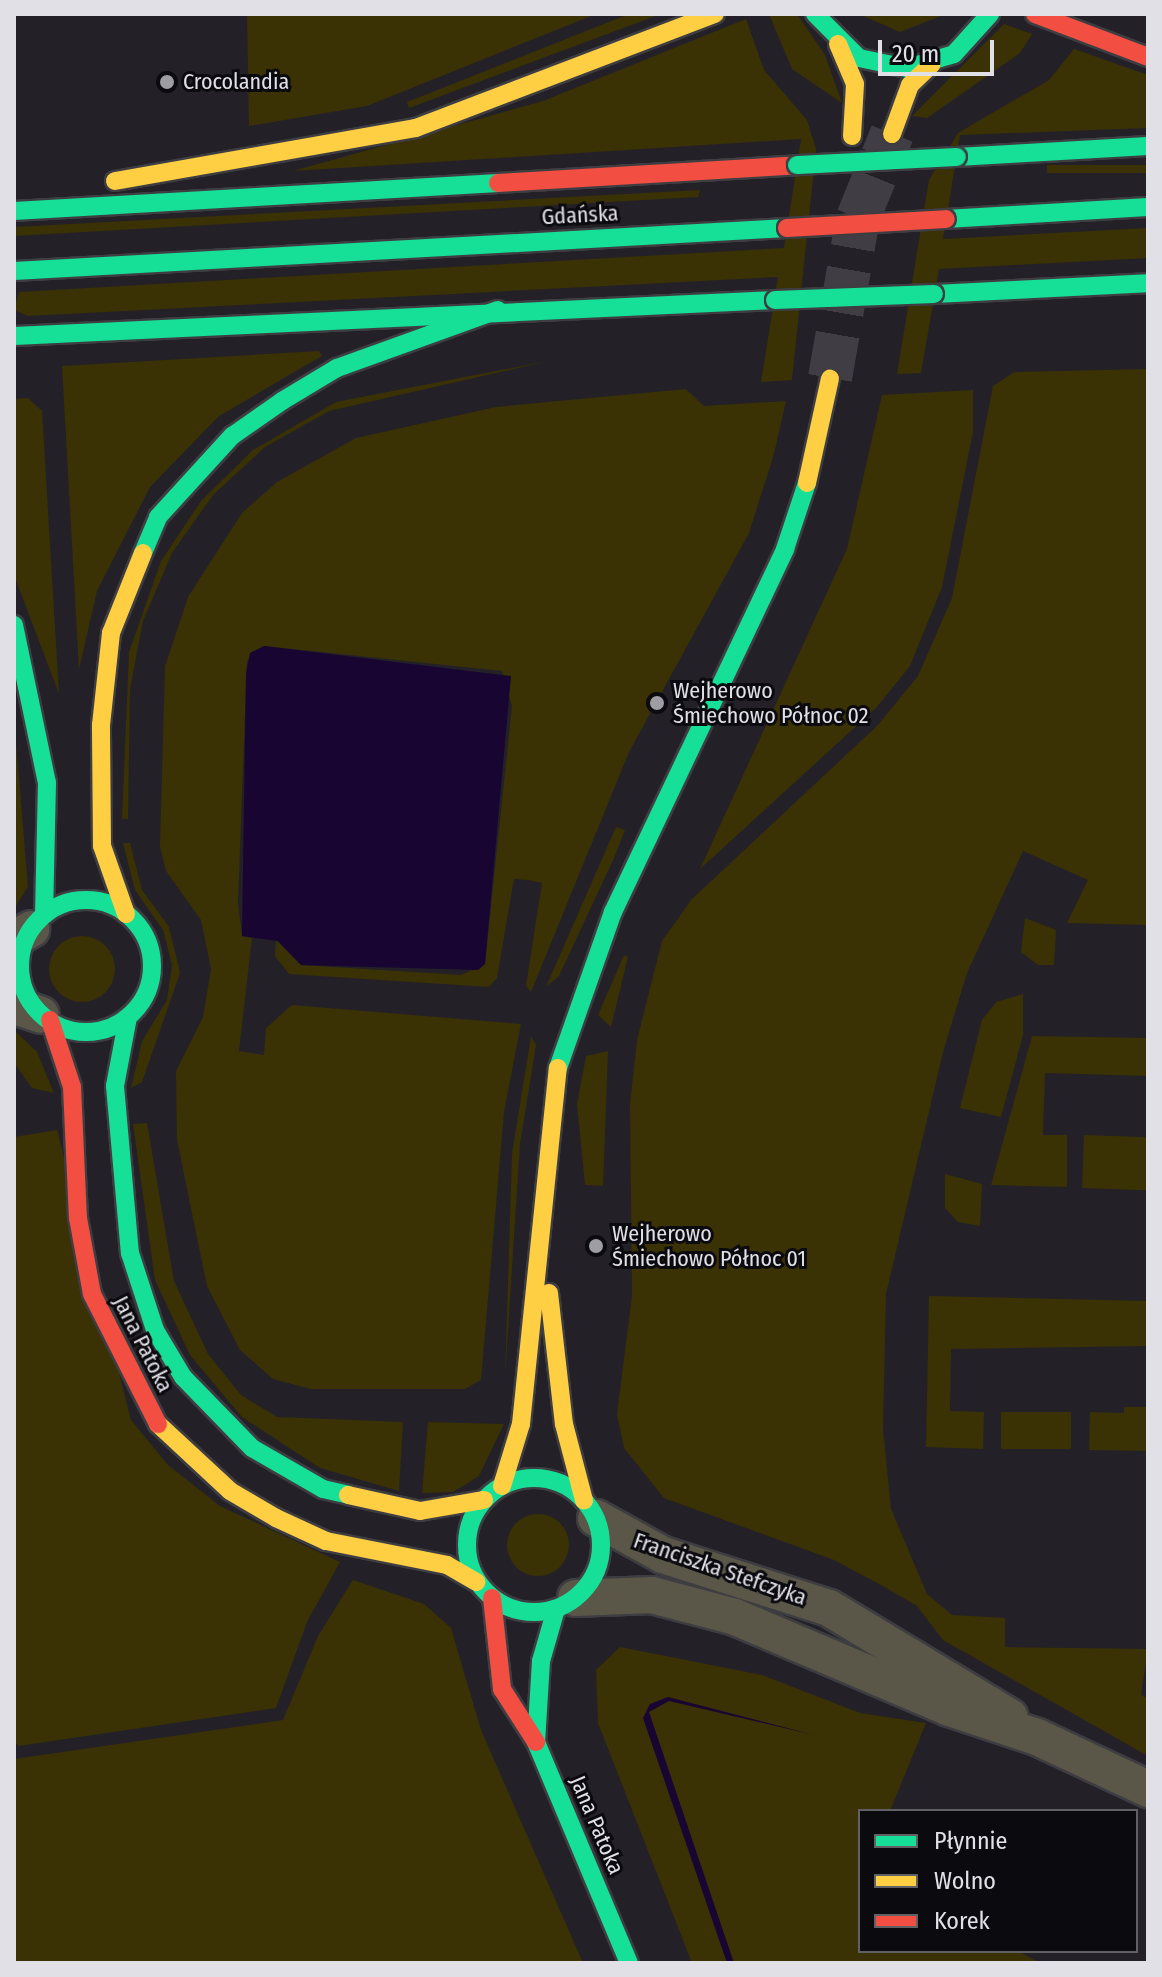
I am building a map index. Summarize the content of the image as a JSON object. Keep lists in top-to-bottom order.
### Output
{
  "streets": {
    "main road": ["Gdańska", "Jana Patoka"],
    "street": ["Franciszka Stefczyka"]
  },
  "crossings": [
    ["Jana Patoka", "Franciszka Stefczyka"]
  ],
  "places": ["Crocolandia", "Wejherowo Śmiechowo Północ 02", "Wejherowo Śmiechowo Północ 01"],
  "legend": ["Płynnie", "Wolno", "Korek"],
  "scale_bar": "20 m"
}
